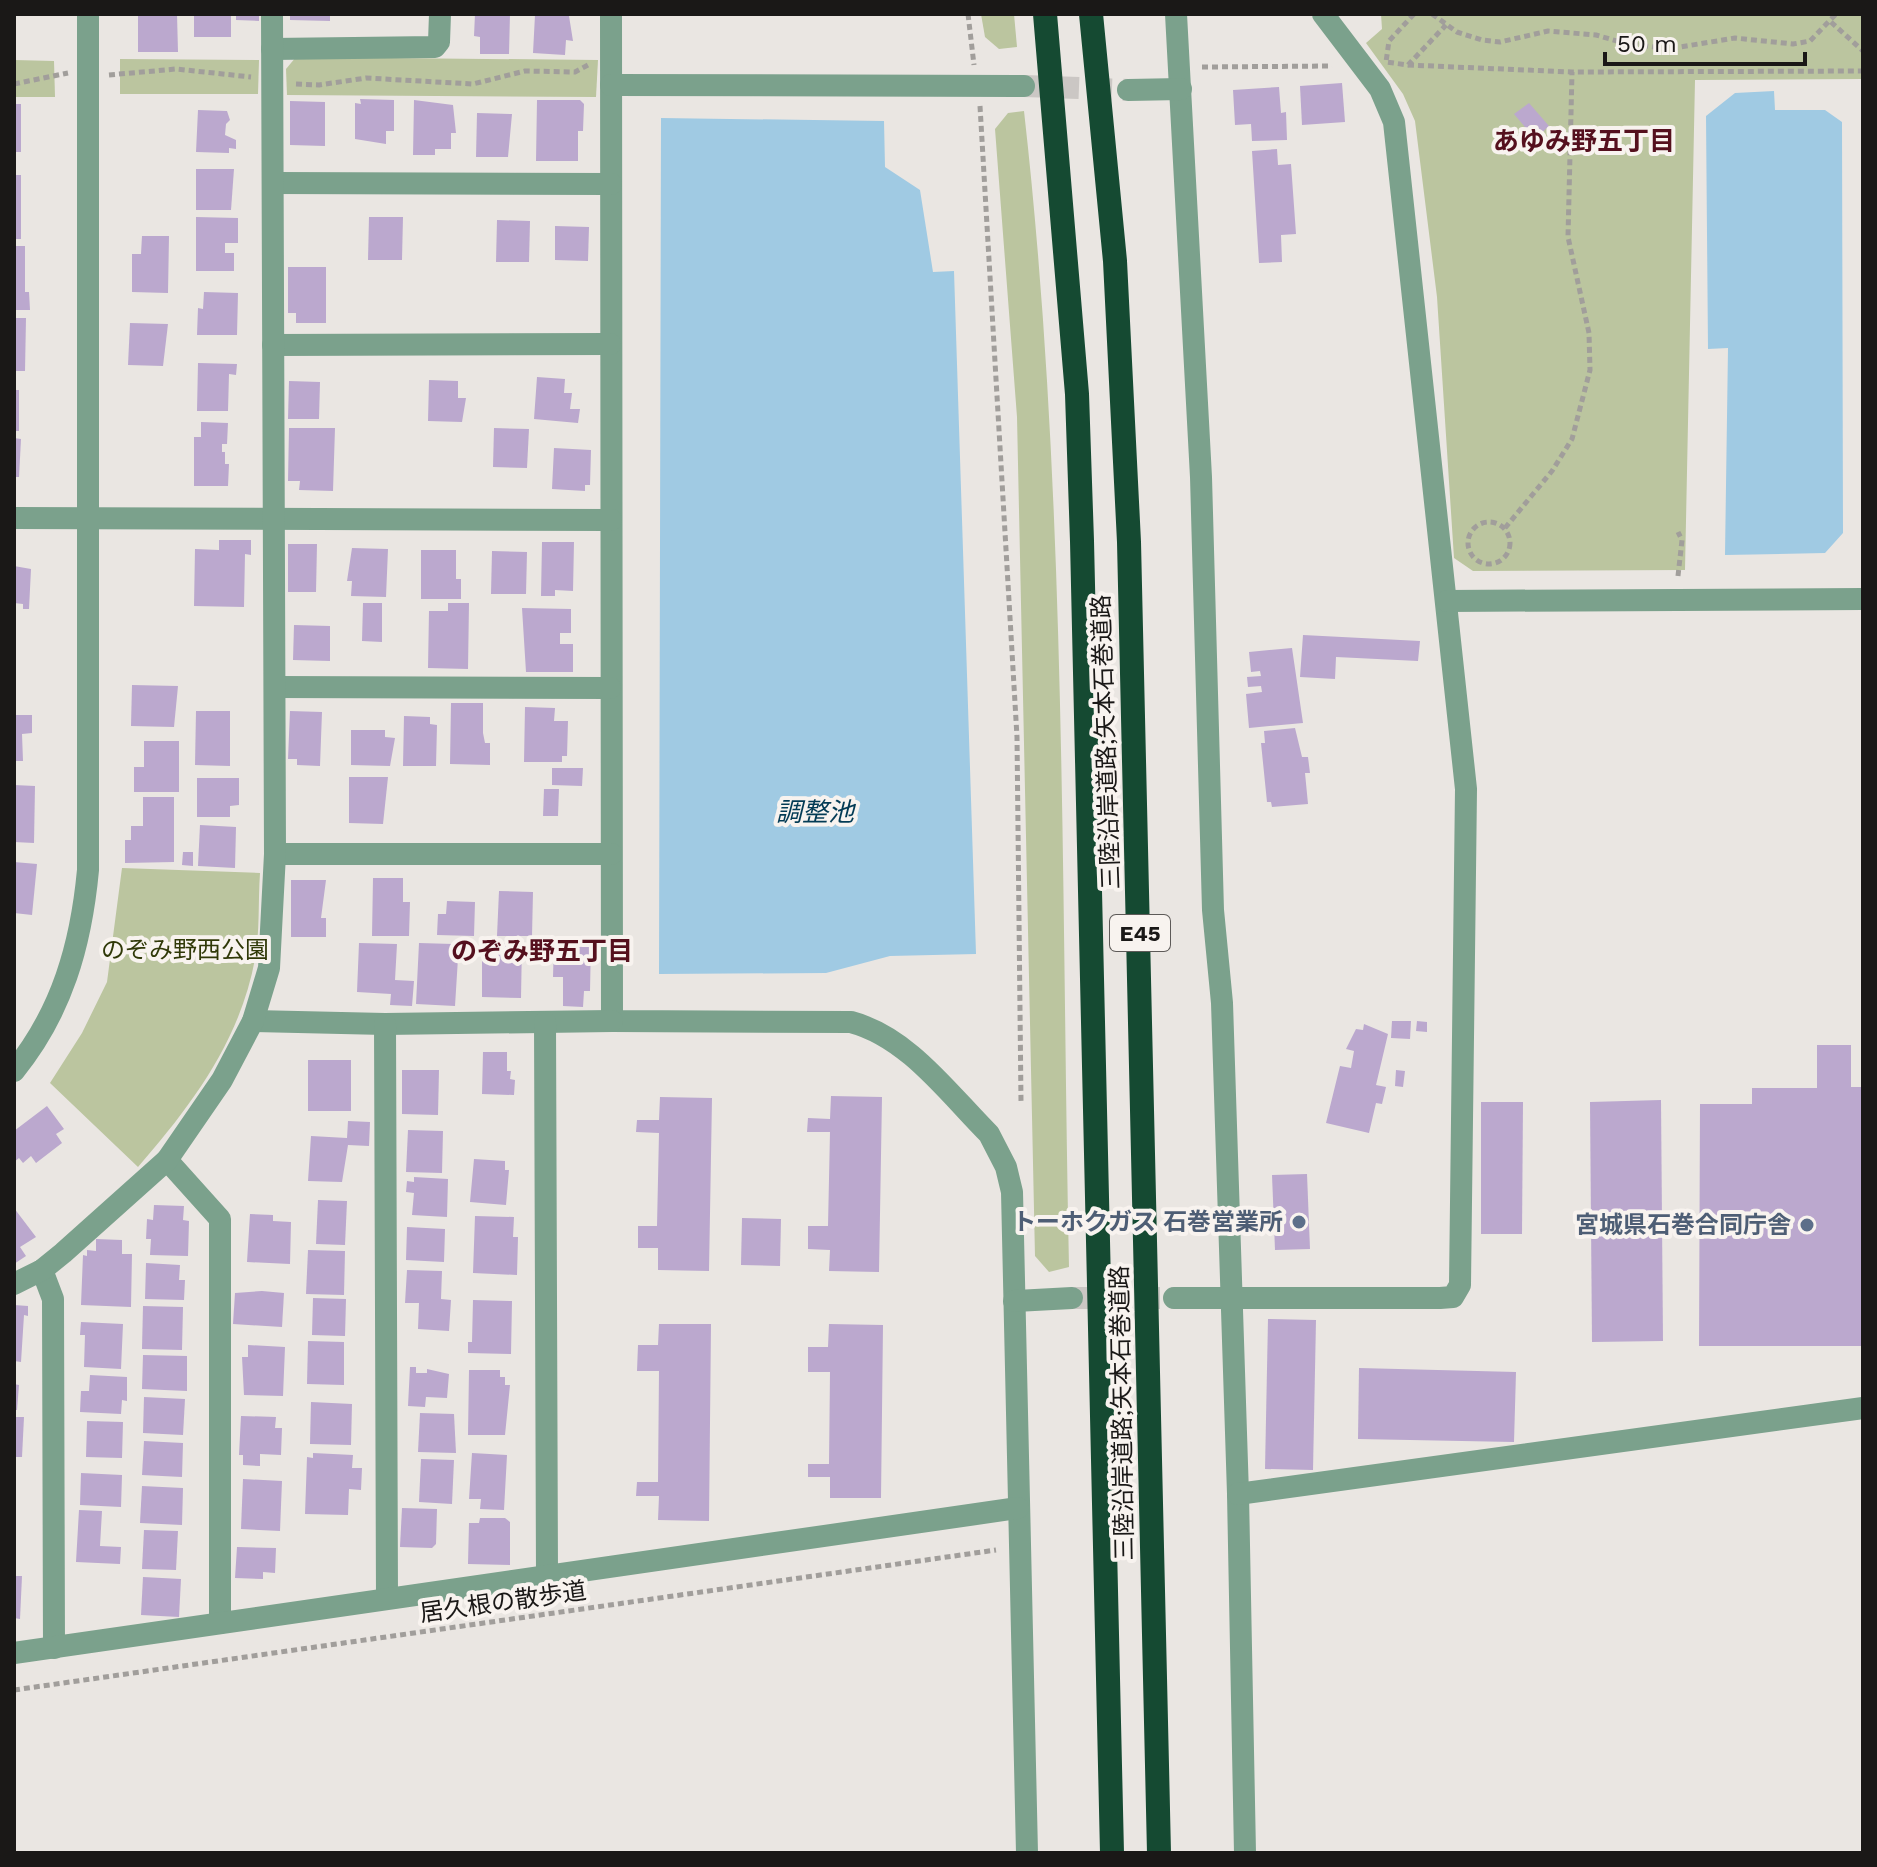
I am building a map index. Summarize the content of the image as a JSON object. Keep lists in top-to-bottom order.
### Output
{
  "streets": {
    "highway": ["三陸沿岸道路;矢本石巻道路", "E45"],
    "path": ["居久根の散歩道"]
  },
  "districts": ["あゆみ野五丁目", "のぞみ野五丁目"],
  "water": ["調整池"],
  "parks": ["のぞみ野西公園"],
  "places": ["トーホクガス 石巻営業所", "宮城県石巻合同庁舎"],
  "scale_bar": "50 m"
}
